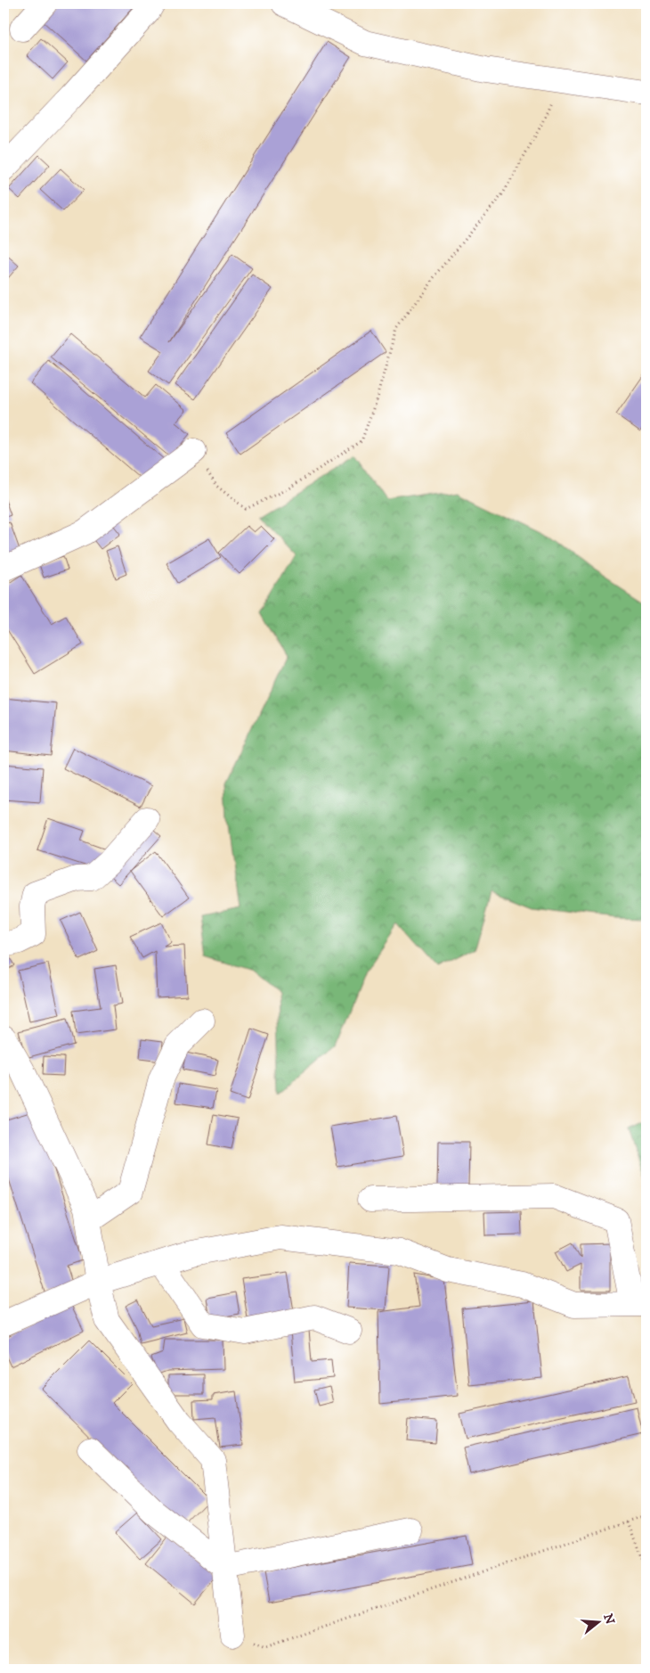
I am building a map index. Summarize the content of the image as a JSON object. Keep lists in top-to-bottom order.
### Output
{
  "north": "right"
}
